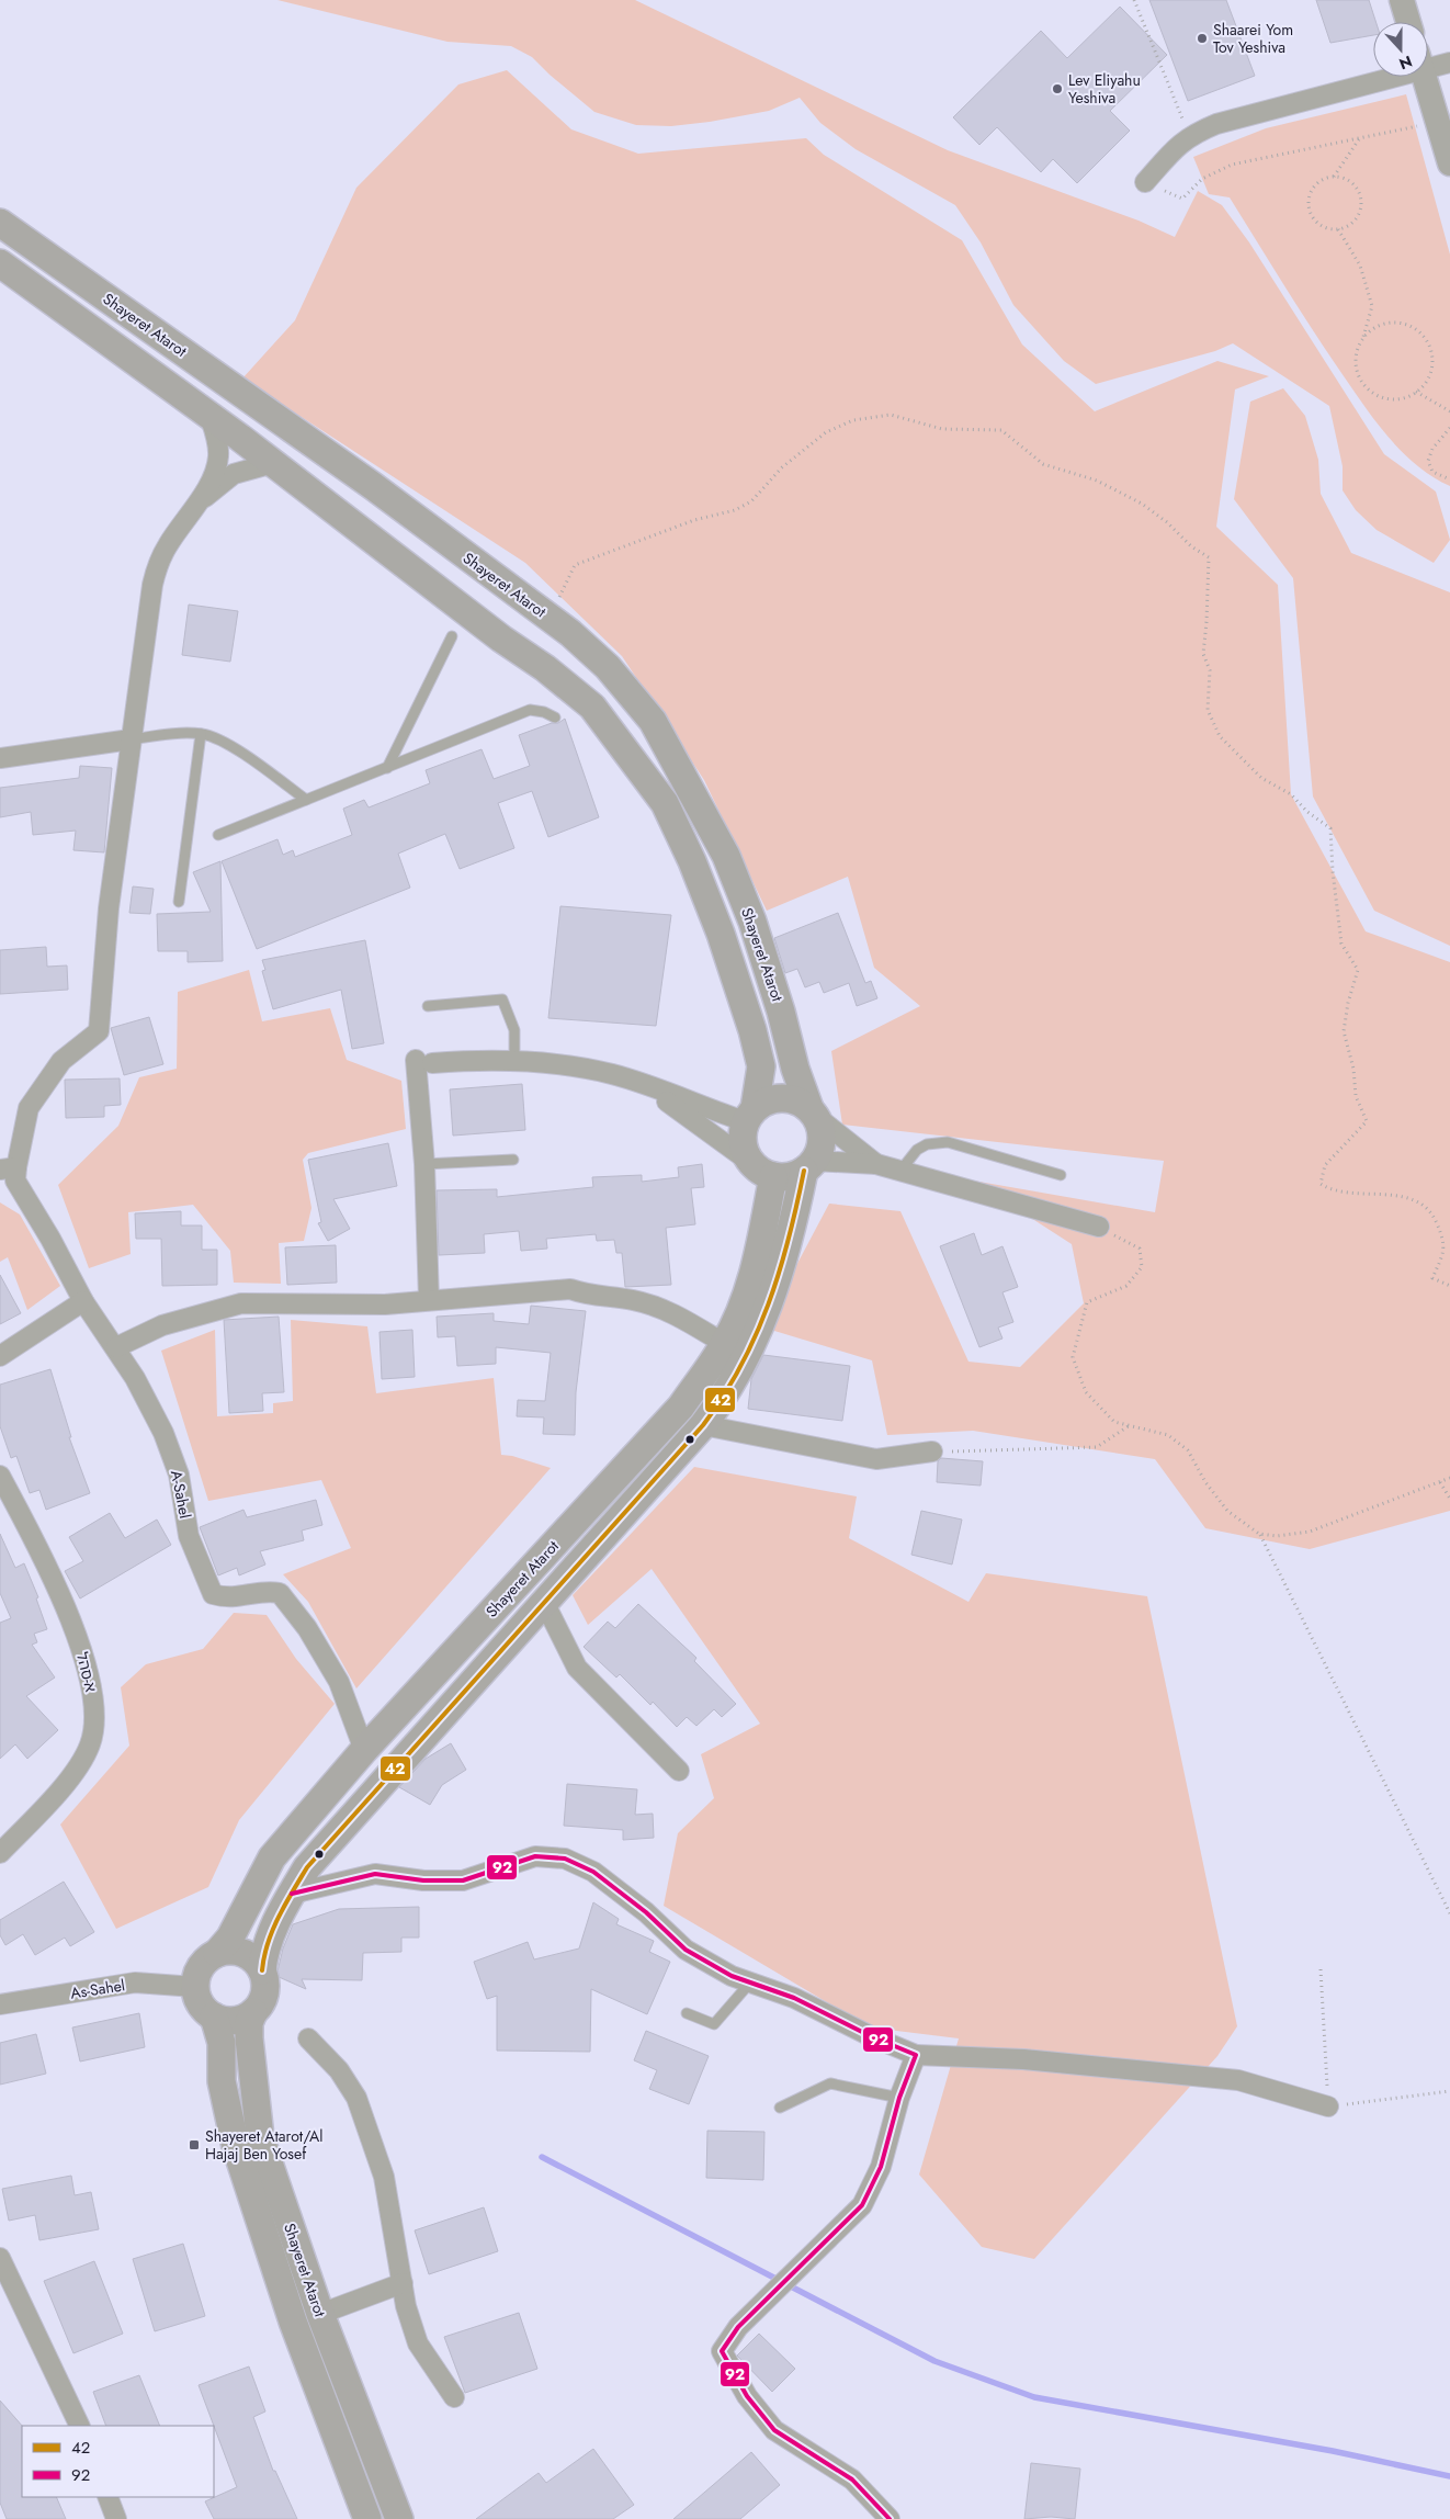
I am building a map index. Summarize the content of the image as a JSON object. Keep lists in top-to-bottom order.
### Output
{
  "streets": {
    "main road": ["Shayeret Atarot"],
    "street": ["A-Sahel", "א-סהל", "As-Sahel"]
  },
  "crossings": [
    ["Shayeret Atarot", "A-Sahel"],
    ["Shayeret Atarot", "As-Sahel"]
  ],
  "places": {
    "other": ["Shaarei Yom Tov Yeshiva", "Lev Eliyahu Yeshiva"],
    "transit": ["Shayeret Atarot/Al Hajaj Ben Yosef"]
  },
  "lines": ["transit line 42", "transit line 92"],
  "legend": ["42", "92"],
  "north": "bottom"
}
